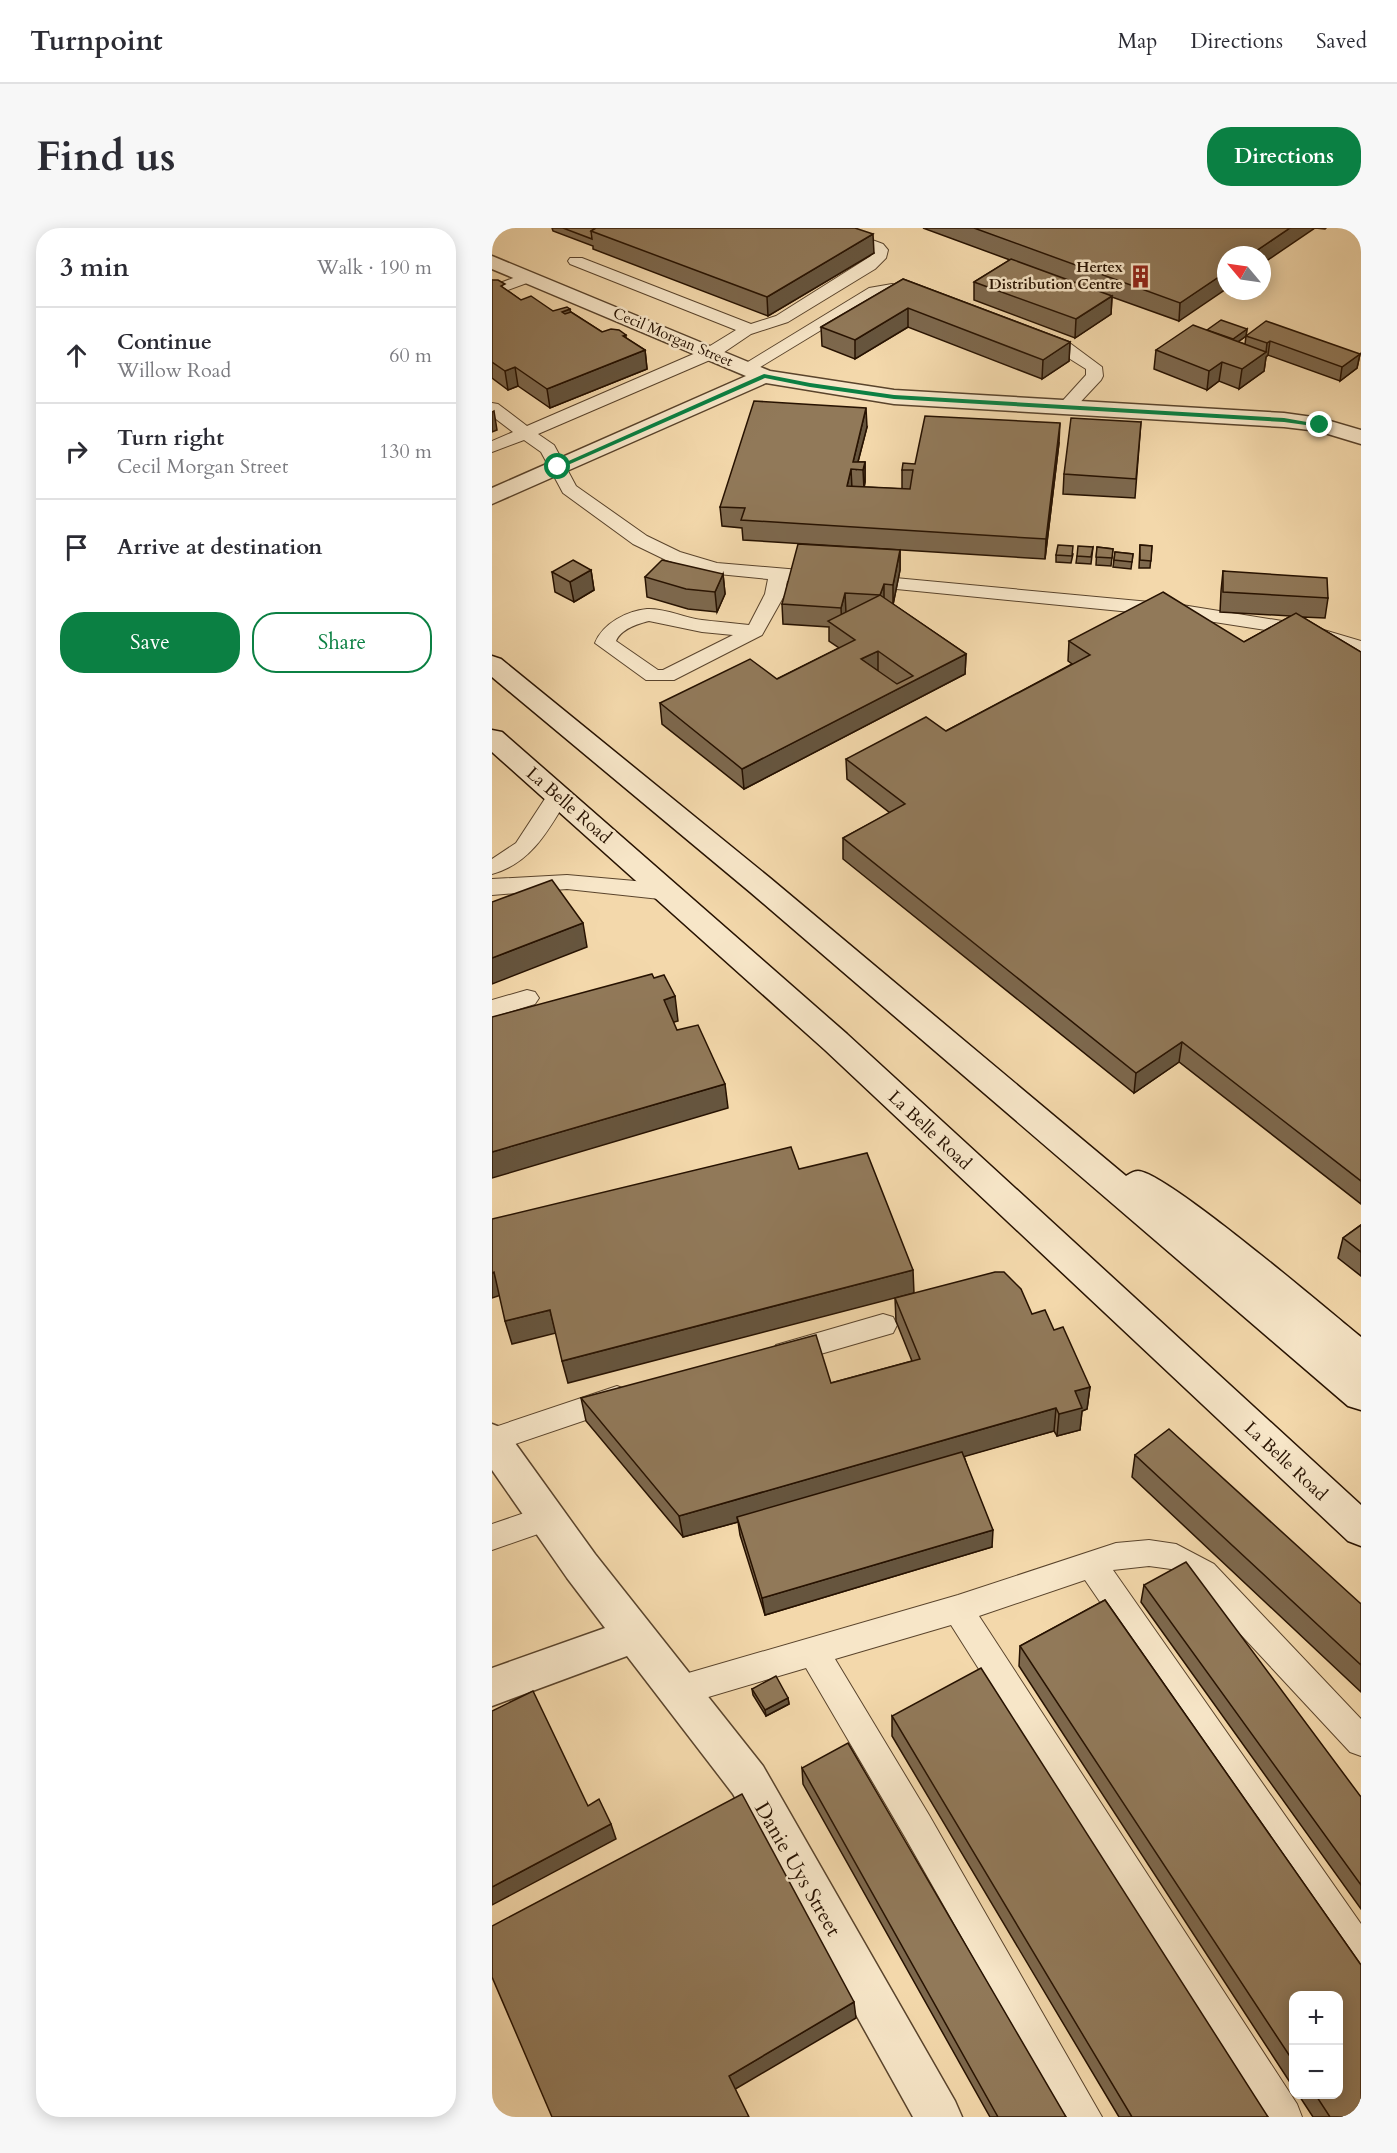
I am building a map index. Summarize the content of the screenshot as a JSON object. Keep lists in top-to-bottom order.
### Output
{
  "streets": {
    "main road": ["Cecil Morgan Street", "La Belle Road", "Danie Uys Street"]
  },
  "places": {
    "building": ["Hertex Distribution Centre"]
  },
  "north": "top left",
  "page": {
    "header": "Turnpoint",
    "nav": ["Map", "Directions", "Saved"],
    "buttons": [
      "Directions",
      ["Save", "Share"]
    ],
    "title": "Find us",
    "heading": ["3 min", "Walk · 190 m"],
    "list": [
      ["Continue", "Willow Road", "60 m"],
      ["Turn right", "Cecil Morgan Street", "130 m"],
      "Arrive at destination"
    ],
    "map_buttons": ["+", "−"]
  }
}
